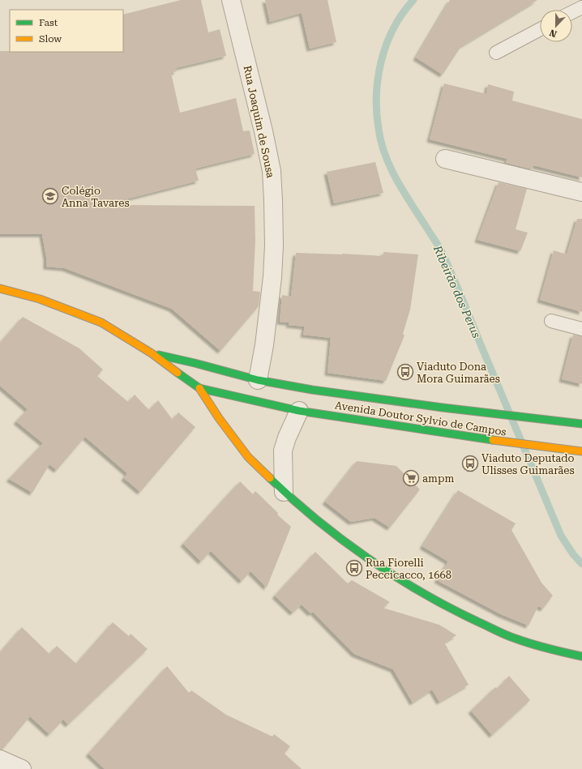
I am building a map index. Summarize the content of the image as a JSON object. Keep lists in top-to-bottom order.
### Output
{
  "streets": {
    "main road": ["Avenida Doutor Sylvio de Campos"],
    "street": ["Rua Joaquim de Sousa"]
  },
  "crossings": [
    ["Rua Joaquim de Sousa", "Avenida Doutor Sylvio de Campos"]
  ],
  "water": ["Ribeirão dos Perus"],
  "places": {
    "school or university": ["Colégio Anna Tavares"],
    "bus stop": ["Viaduto Dona Mora Guimarães", "Viaduto Deputado Ulisses Guimarães", "Rua Fiorelli Peccicacco, 1668"],
    "supermarket": ["ampm"]
  },
  "legend": ["Fast", "Slow"],
  "north": "bottom"
}
